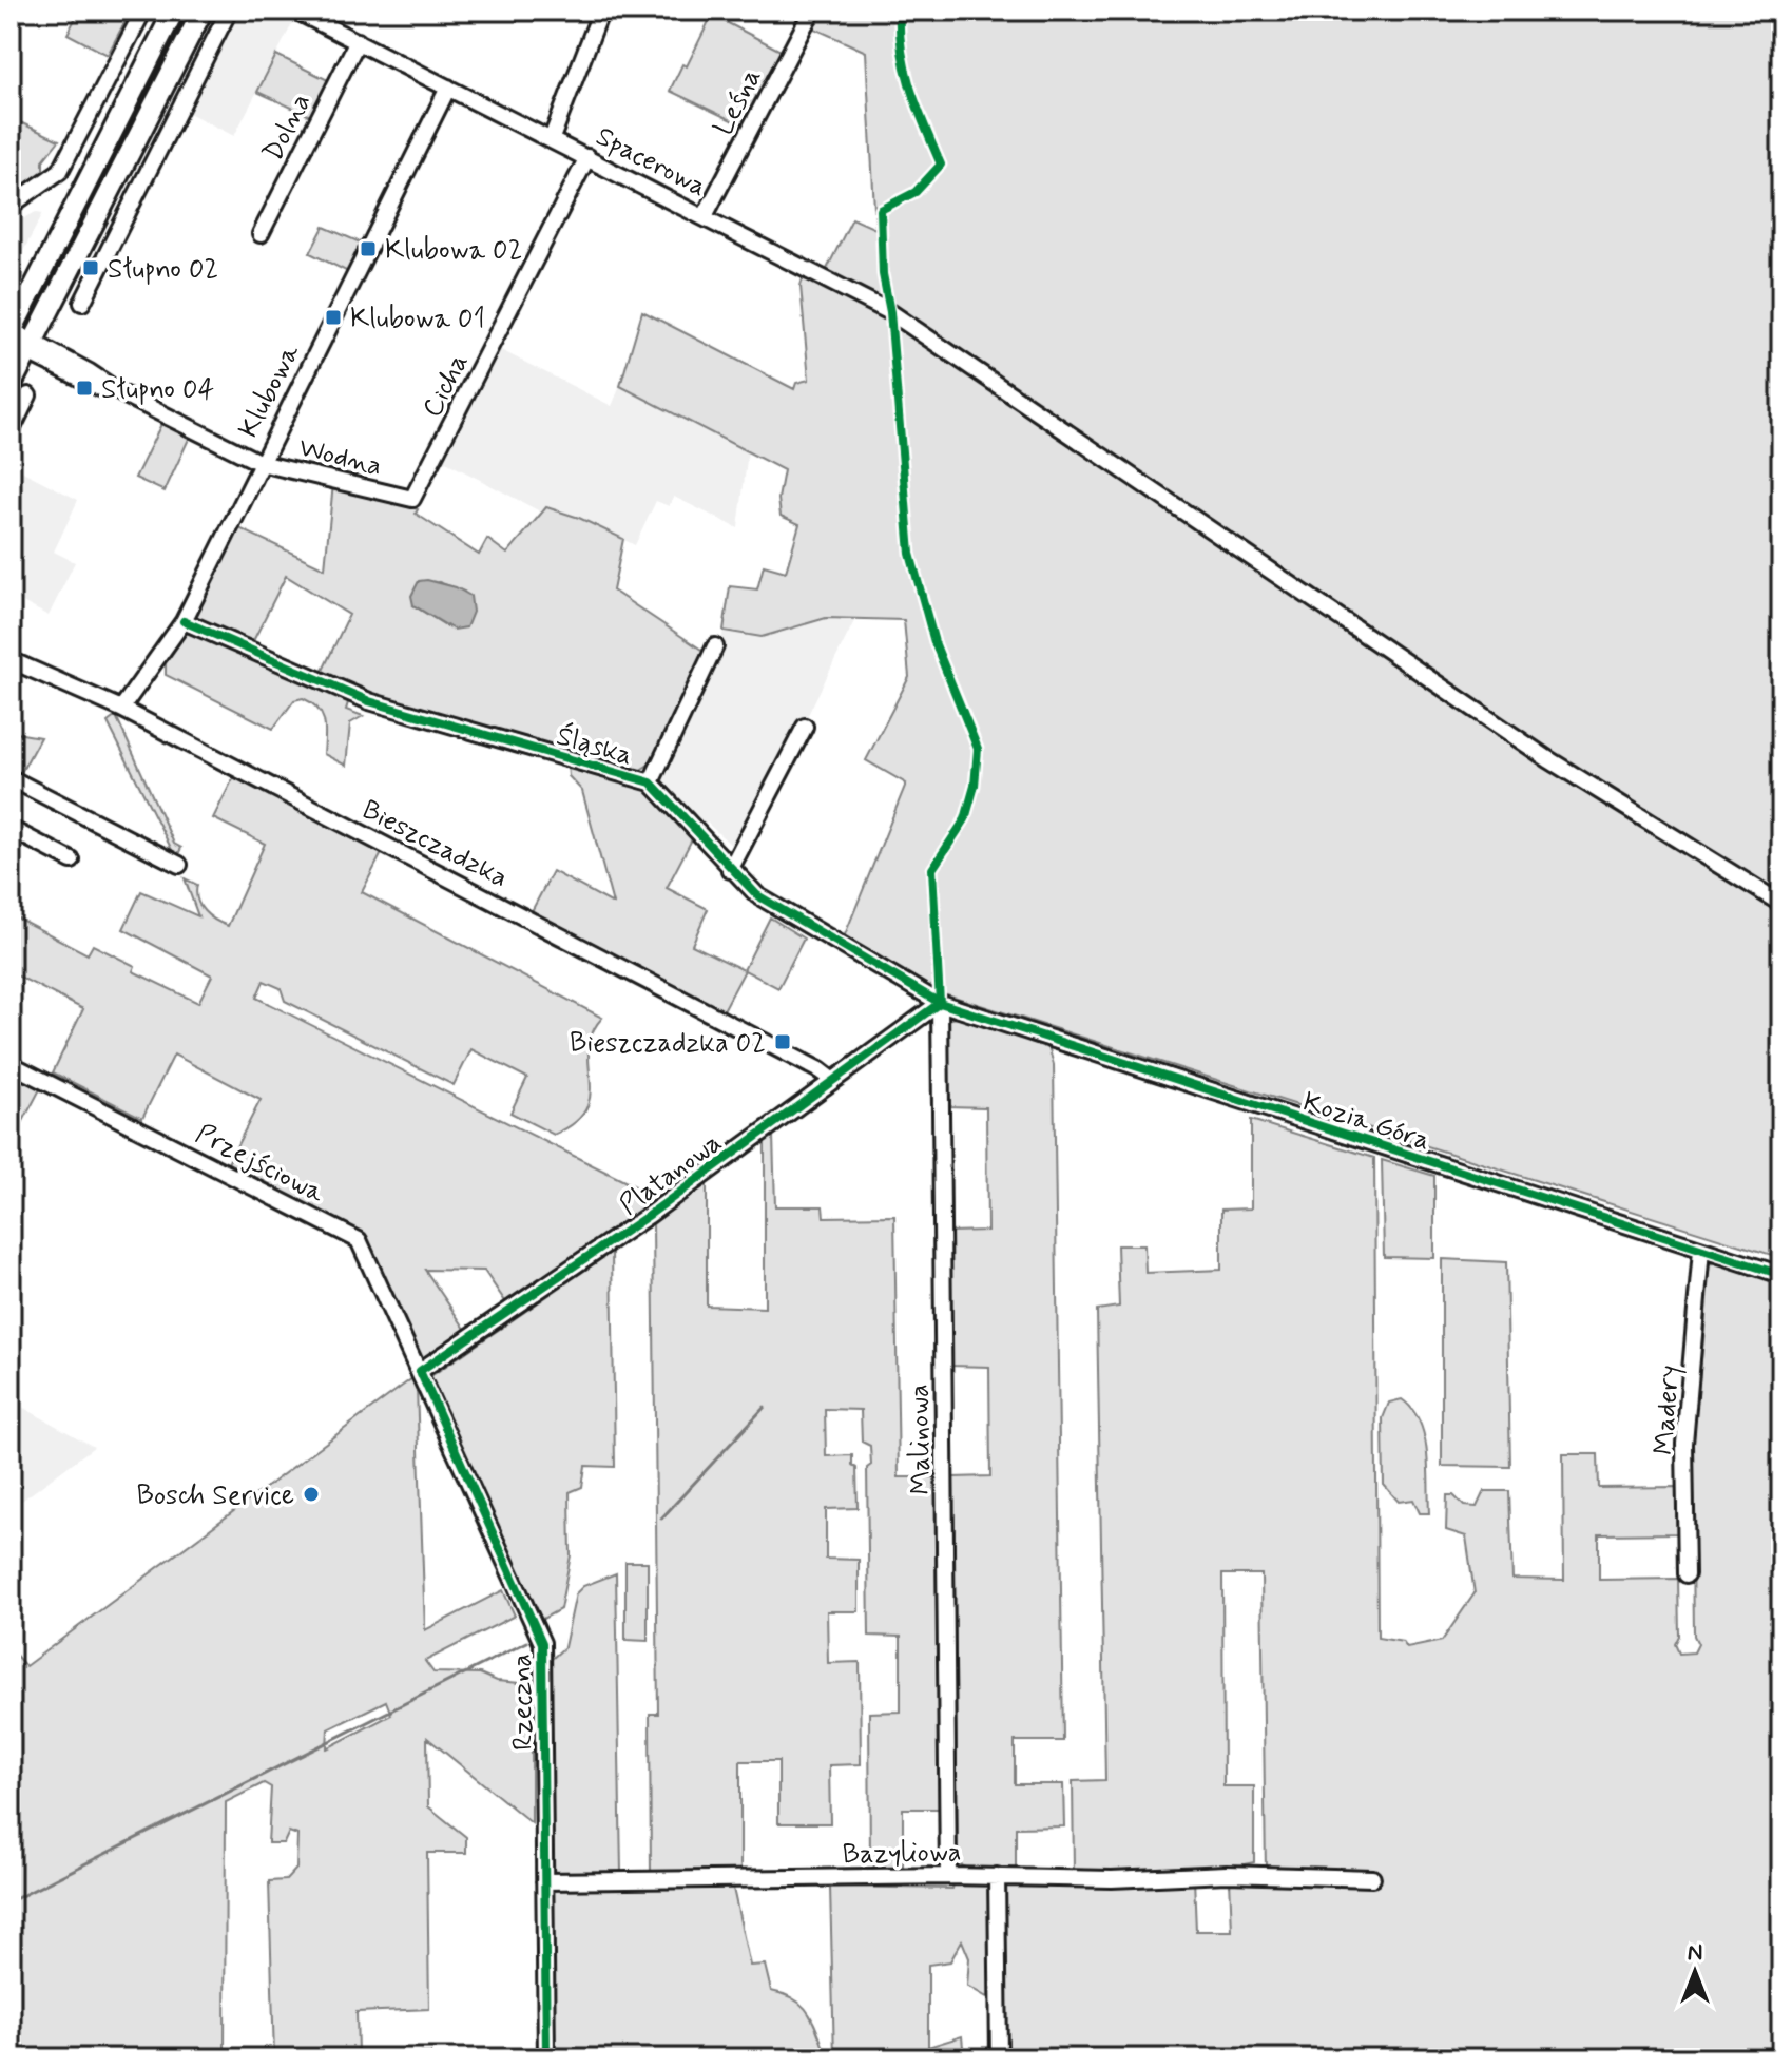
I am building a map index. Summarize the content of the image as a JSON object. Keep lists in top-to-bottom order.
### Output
{
  "streets": {
    "street": [
      "Leśna",
      "Dolna",
      "Spacerowa",
      "Cicha",
      "Klubowa",
      "Wodna",
      "Śląska",
      "Bieszczadzka",
      "Kozia Góra",
      "Przejściowa",
      "Platanowa",
      "Madery",
      "Malinowa",
      "Rzeczna",
      "Bazyliowa"
    ]
  },
  "crossings": [
    ["Leśna", "Spacerowa"],
    ["Dolna", "Spacerowa"],
    ["Spacerowa", "Cicha"],
    ["Spacerowa", "Klubowa"],
    ["Cicha", "Wodna"],
    ["Klubowa", "Wodna"],
    ["Klubowa", "Śląska"],
    ["Klubowa", "Bieszczadzka"],
    ["Śląska", "Kozia Góra"],
    ["Śląska", "Platanowa"],
    ["Śląska", "Malinowa"],
    ["Bieszczadzka", "Platanowa"],
    ["Kozia Góra", "Platanowa"],
    ["Kozia Góra", "Madery"],
    ["Kozia Góra", "Malinowa"],
    ["Przejściowa", "Platanowa"],
    ["Przejściowa", "Rzeczna"],
    ["Platanowa", "Malinowa"],
    ["Platanowa", "Rzeczna"],
    ["Malinowa", "Bazyliowa"],
    ["Rzeczna", "Bazyliowa"]
  ],
  "places": {
    "transit": [
      "Klubowa 02",
      "Słupno 02",
      "Klubowa 01",
      "Słupno 04",
      "Bieszczadzka 02"
    ],
    "other": ["Bosch Service"]
  },
  "north": "top"
}
